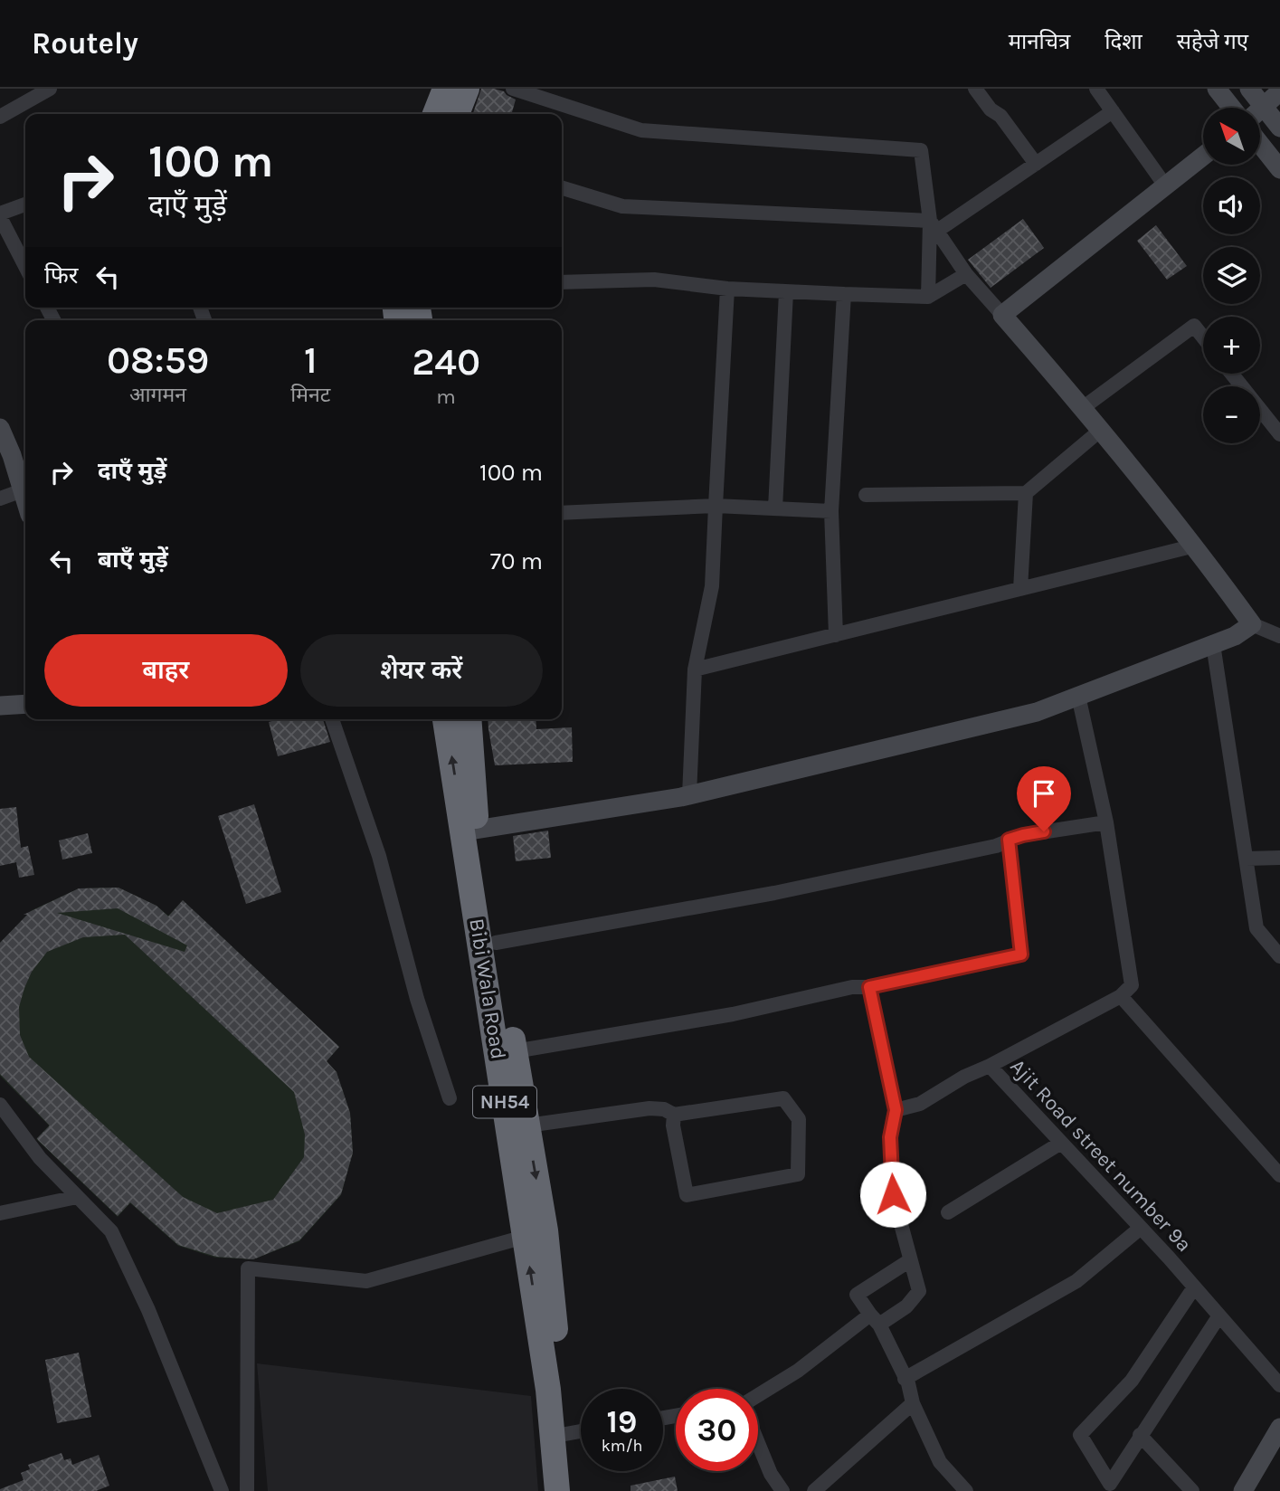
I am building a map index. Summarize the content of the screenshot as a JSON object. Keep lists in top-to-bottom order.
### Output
{
  "streets": {
    "highway": ["Bibi Wala Road", "NH54"],
    "street": ["Ajit Road street number 9a"]
  },
  "crossings": [
    ["Bibi Wala Road", "NH54"]
  ],
  "north": "top left",
  "page": {
    "header": "Routely",
    "nav": ["मानचित्र", "दिशा", "सहेजे गए"],
    "map_buttons": ["+", "−"],
    "turn": ["100 m", "दाएँ मुड़ें"],
    "then": "फिर",
    "eta": [
      "08:59",
      "आगमन",
      "1",
      "मिनट",
      "240",
      "m"
    ],
    "list": [
      {
        "name": "दाएँ मुड़ें",
        "value": "100 m"
      },
      {
        "name": "बाएँ मुड़ें",
        "value": "70 m"
      }
    ],
    "buttons": ["बाहर", "शेयर करें"],
    "speed": "19 km/h",
    "limit": "30"
  }
}
